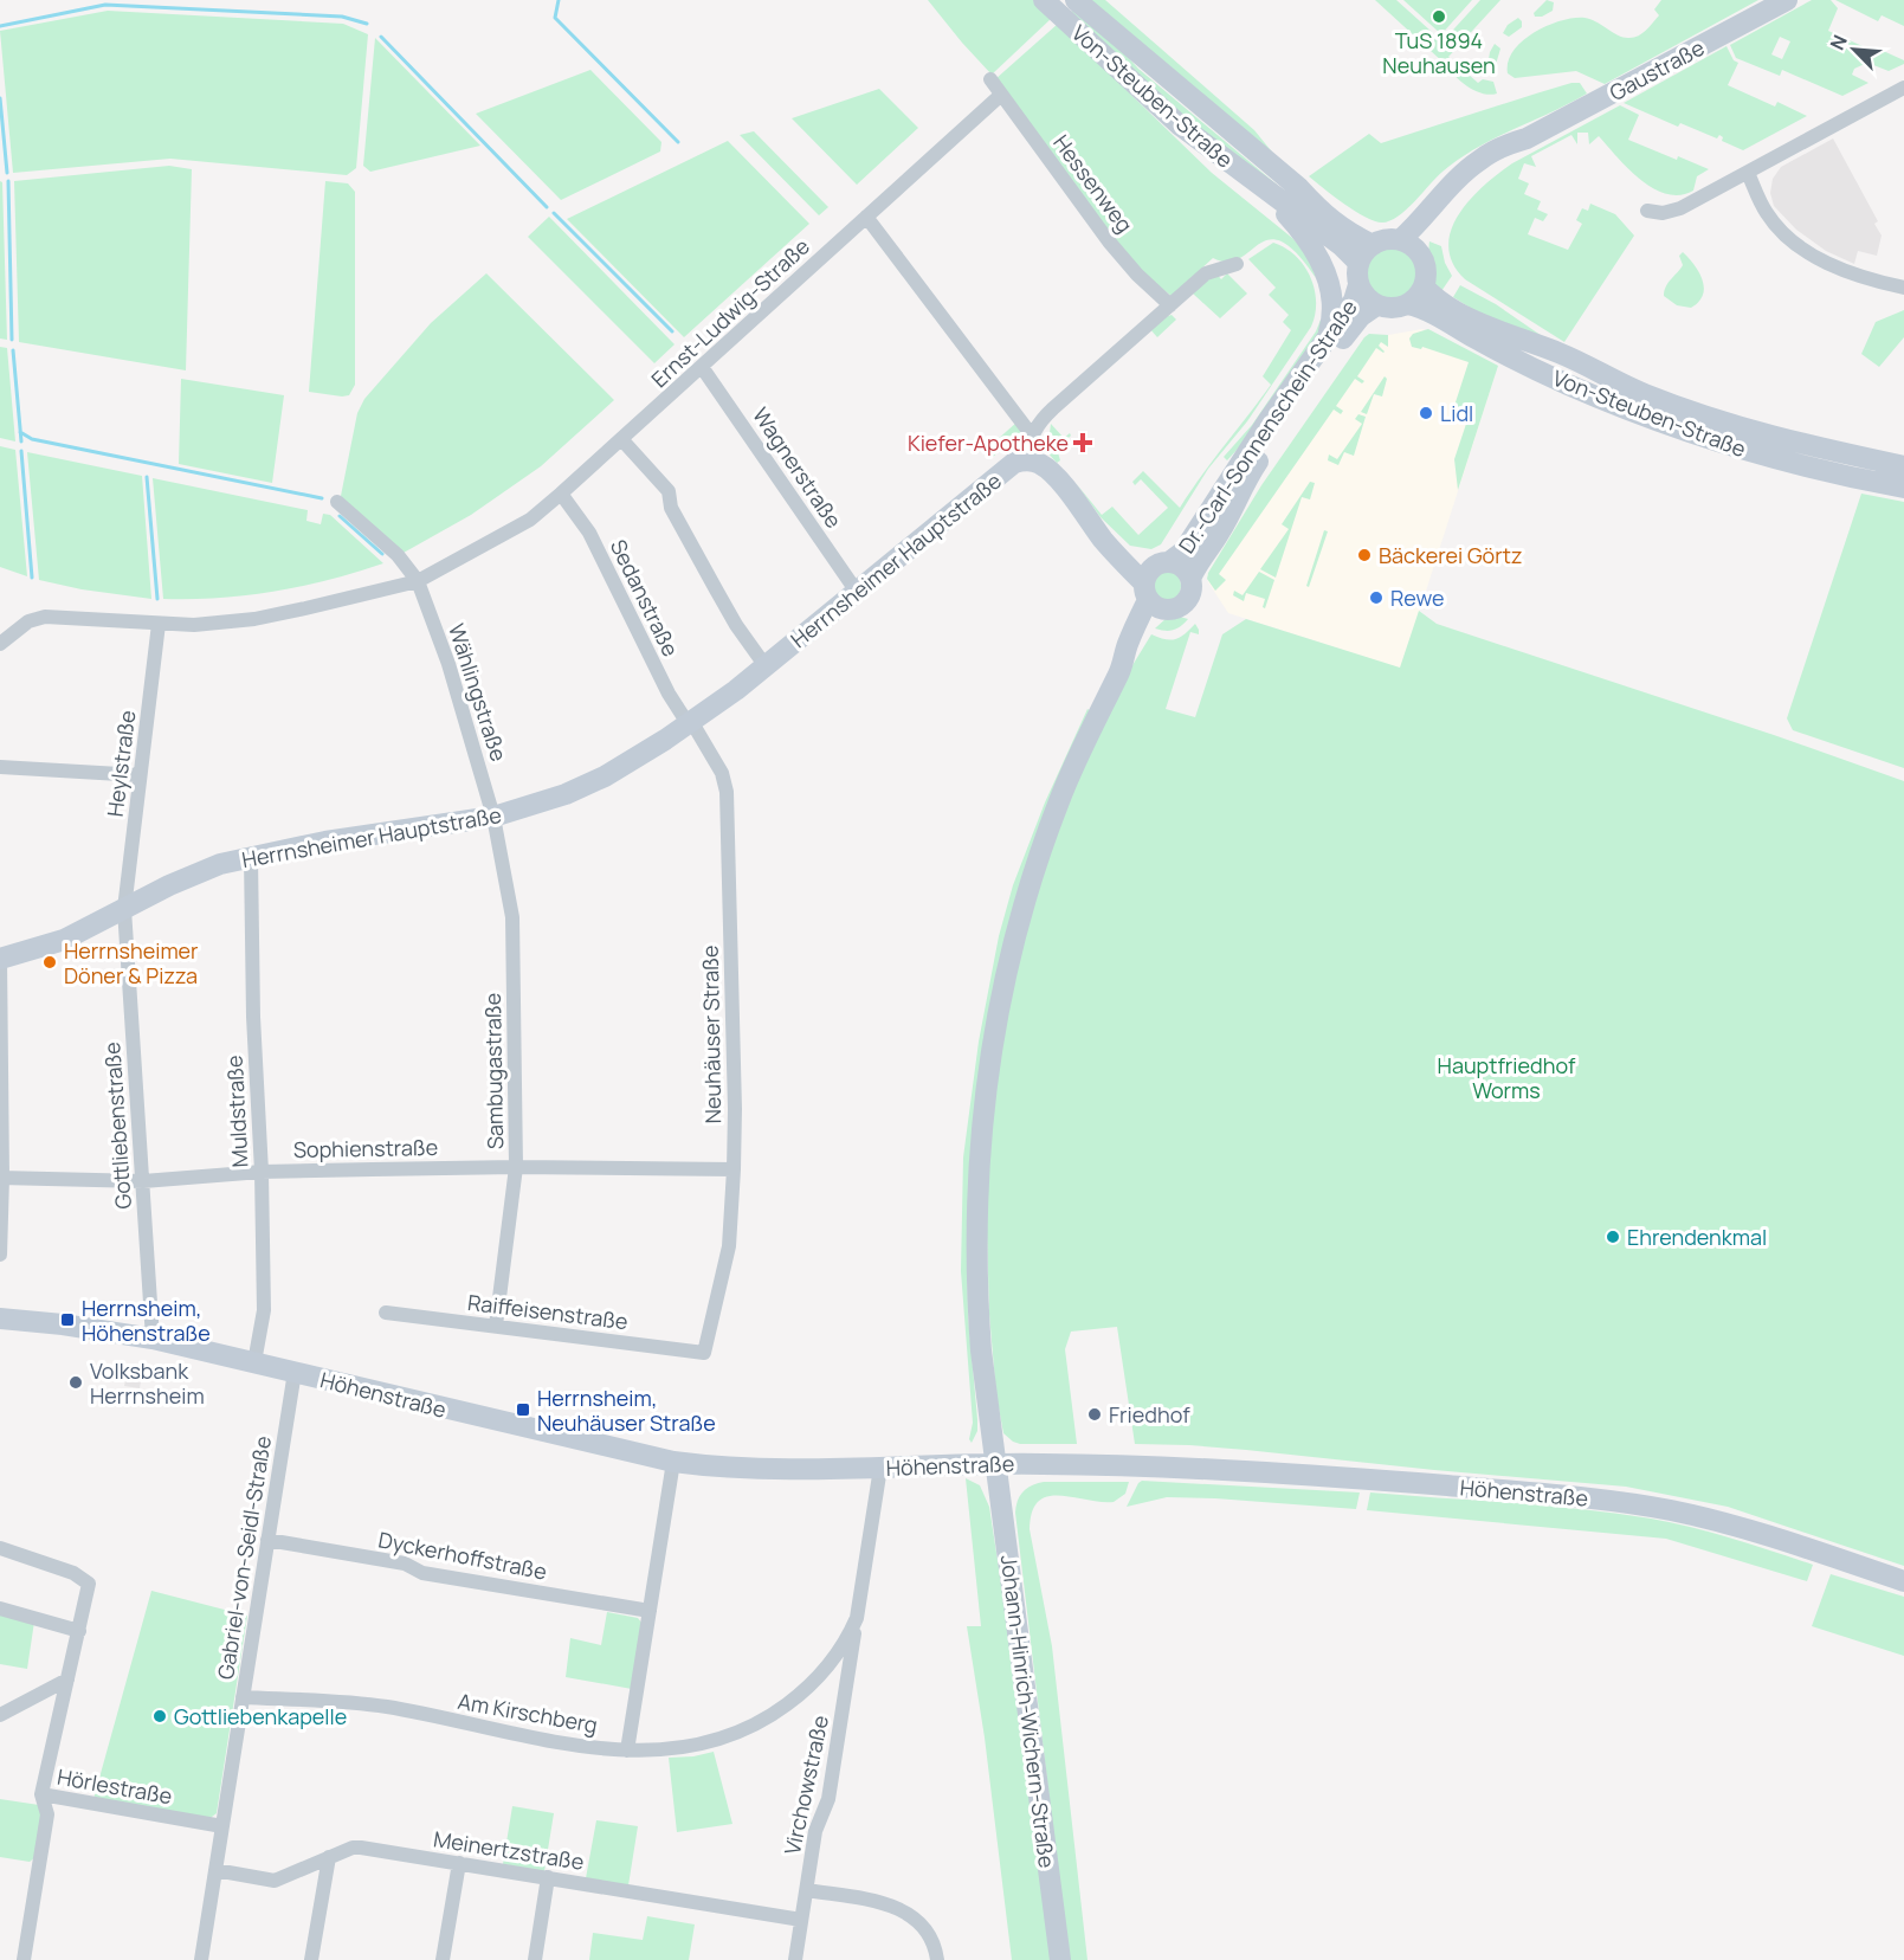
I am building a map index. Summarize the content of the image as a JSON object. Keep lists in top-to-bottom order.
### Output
{
  "streets": {
    "street": [
      "Gaustraße",
      "Von-Steuben-Straße",
      "Hessenweg",
      "Ernst-Ludwig-Straße",
      "Dr.-Carl-Sonnenschein-Straße",
      "Wagnerstraße",
      "Herrnsheimer Hauptstraße",
      "Sedanstraße",
      "Wählingstraße",
      "Heylstraße",
      "Neuhäuser Straße",
      "Sambugastraße",
      "Muldstraße",
      "Gottliebenstraße",
      "Sophienstraße",
      "Raiffeisenstraße",
      "Höhenstraße",
      "Dyckerhoffstraße",
      "Gabriel-von-Seidl-Straße",
      "Johann-Hinrich-Wichern-Straße",
      "Am Kirschberg",
      "Virchowstraße",
      "Hörlestraße",
      "Meinertzstraße"
    ]
  },
  "crossings": [
    ["Gaustraße", "Von-Steuben-Straße"],
    ["Gaustraße", "Dr.-Carl-Sonnenschein-Straße"],
    ["Von-Steuben-Straße", "Dr.-Carl-Sonnenschein-Straße"],
    ["Hessenweg", "Ernst-Ludwig-Straße"],
    ["Ernst-Ludwig-Straße", "Wagnerstraße"],
    ["Ernst-Ludwig-Straße", "Sedanstraße"],
    ["Ernst-Ludwig-Straße", "Wählingstraße"],
    ["Ernst-Ludwig-Straße", "Heylstraße"],
    ["Dr.-Carl-Sonnenschein-Straße", "Höhenstraße"],
    ["Dr.-Carl-Sonnenschein-Straße", "Johann-Hinrich-Wichern-Straße"],
    ["Wagnerstraße", "Herrnsheimer Hauptstraße"],
    ["Herrnsheimer Hauptstraße", "Sedanstraße"],
    ["Herrnsheimer Hauptstraße", "Wählingstraße"],
    ["Herrnsheimer Hauptstraße", "Heylstraße"],
    ["Herrnsheimer Hauptstraße", "Neuhäuser Straße"],
    ["Herrnsheimer Hauptstraße", "Sambugastraße"],
    ["Herrnsheimer Hauptstraße", "Muldstraße"],
    ["Herrnsheimer Hauptstraße", "Gottliebenstraße"],
    ["Sedanstraße", "Neuhäuser Straße"],
    ["Wählingstraße", "Sambugastraße"],
    ["Heylstraße", "Gottliebenstraße"],
    ["Neuhäuser Straße", "Sophienstraße"],
    ["Neuhäuser Straße", "Raiffeisenstraße"],
    ["Sambugastraße", "Sophienstraße"],
    ["Sambugastraße", "Raiffeisenstraße"],
    ["Muldstraße", "Sophienstraße"],
    ["Muldstraße", "Höhenstraße"],
    ["Gottliebenstraße", "Sophienstraße"],
    ["Gottliebenstraße", "Höhenstraße"],
    ["Höhenstraße", "Gabriel-von-Seidl-Straße"],
    ["Höhenstraße", "Johann-Hinrich-Wichern-Straße"],
    ["Höhenstraße", "Am Kirschberg"],
    ["Dyckerhoffstraße", "Gabriel-von-Seidl-Straße"],
    ["Gabriel-von-Seidl-Straße", "Am Kirschberg"],
    ["Gabriel-von-Seidl-Straße", "Hörlestraße"],
    ["Gabriel-von-Seidl-Straße", "Meinertzstraße"],
    ["Am Kirschberg", "Virchowstraße"],
    ["Virchowstraße", "Meinertzstraße"]
  ],
  "parks": ["Hauptfriedhof Worms"],
  "places": {
    "other": [
      "TuS 1894 Neuhausen",
      "Lidl",
      "Bäckerei Görtz",
      "Rewe",
      "Herrnsheimer Döner & Pizza",
      "Ehrendenkmal",
      "Volksbank Herrnsheim",
      "Friedhof",
      "Gottliebenkapelle"
    ],
    "health": ["Kiefer-Apotheke"],
    "transit": ["Herrnsheim, Höhenstraße", "Herrnsheim, Neuhäuser Straße"]
  },
  "north": "top left"
}
